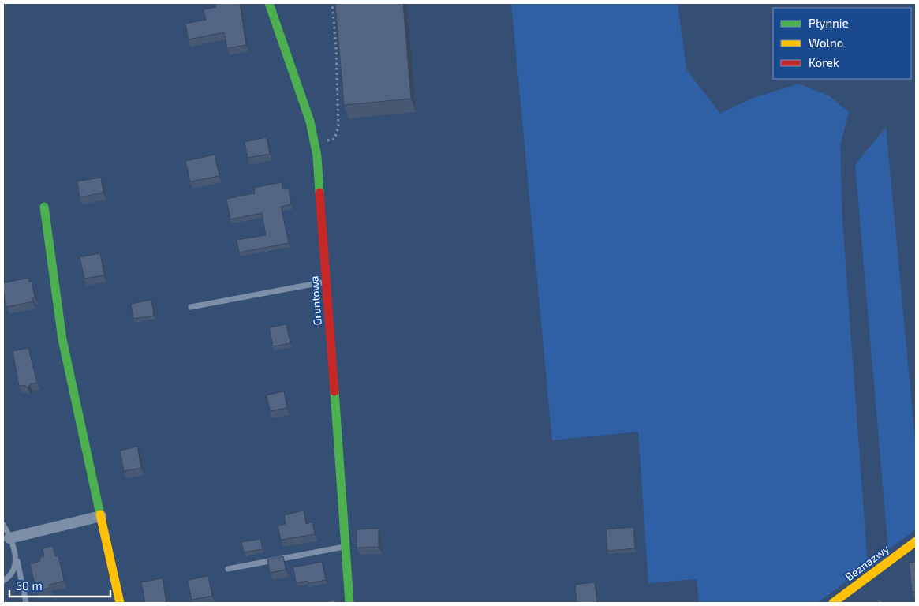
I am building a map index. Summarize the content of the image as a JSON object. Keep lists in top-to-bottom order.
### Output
{
  "streets": {
    "street": ["Gruntowa", "Beznazwy"]
  },
  "legend": ["Płynnie", "Wolno", "Korek"],
  "scale_bar": "50 m"
}
